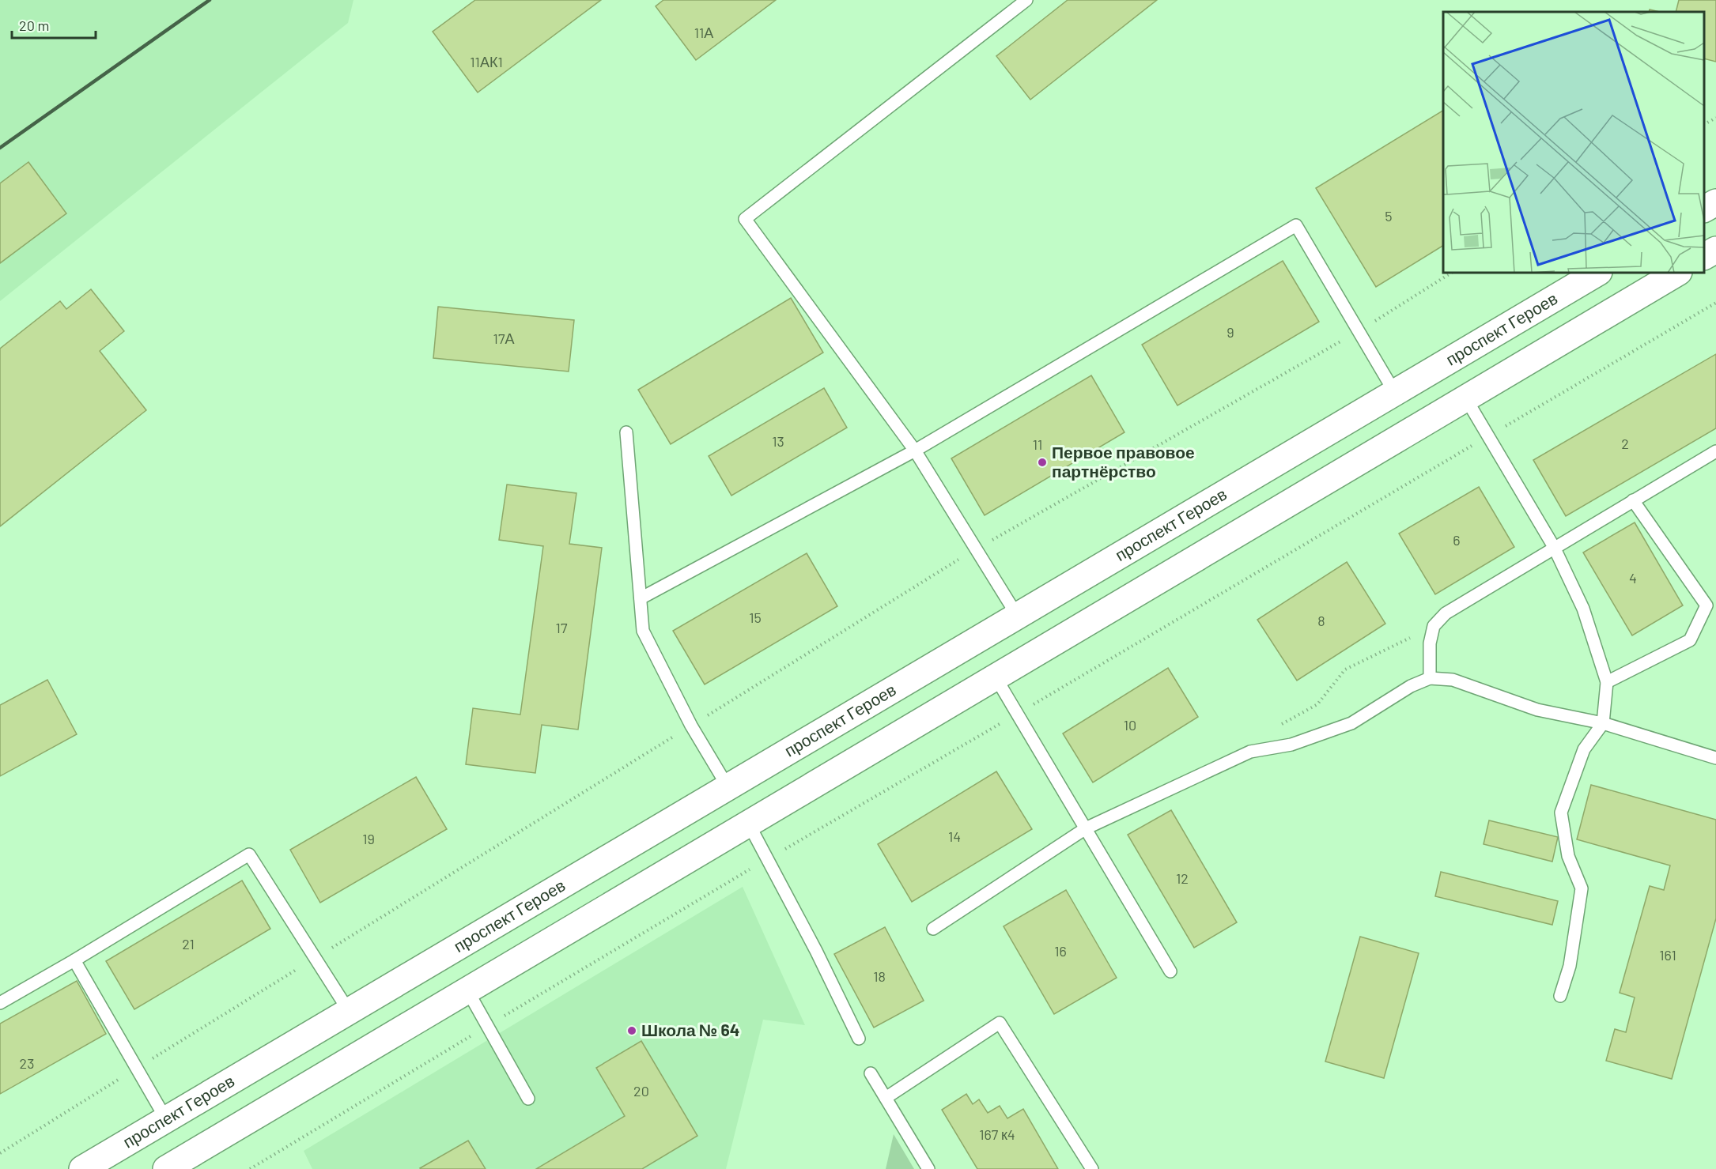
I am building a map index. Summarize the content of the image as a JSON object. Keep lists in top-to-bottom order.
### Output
{
  "streets": {
    "main road": ["проспект Героев"]
  },
  "places": ["Первое правовое партнёрство", "Школа № 64"],
  "house_numbers": [
    "11А",
    "11АК1",
    "5",
    "9",
    "17А",
    "13",
    "2",
    "11",
    "6",
    "4",
    "15",
    "8",
    "17",
    "10",
    "14",
    "19",
    "12",
    "21",
    "16",
    "161",
    "18",
    "23",
    "20",
    "167 к4"
  ],
  "scale_bar": "20 m"
}
